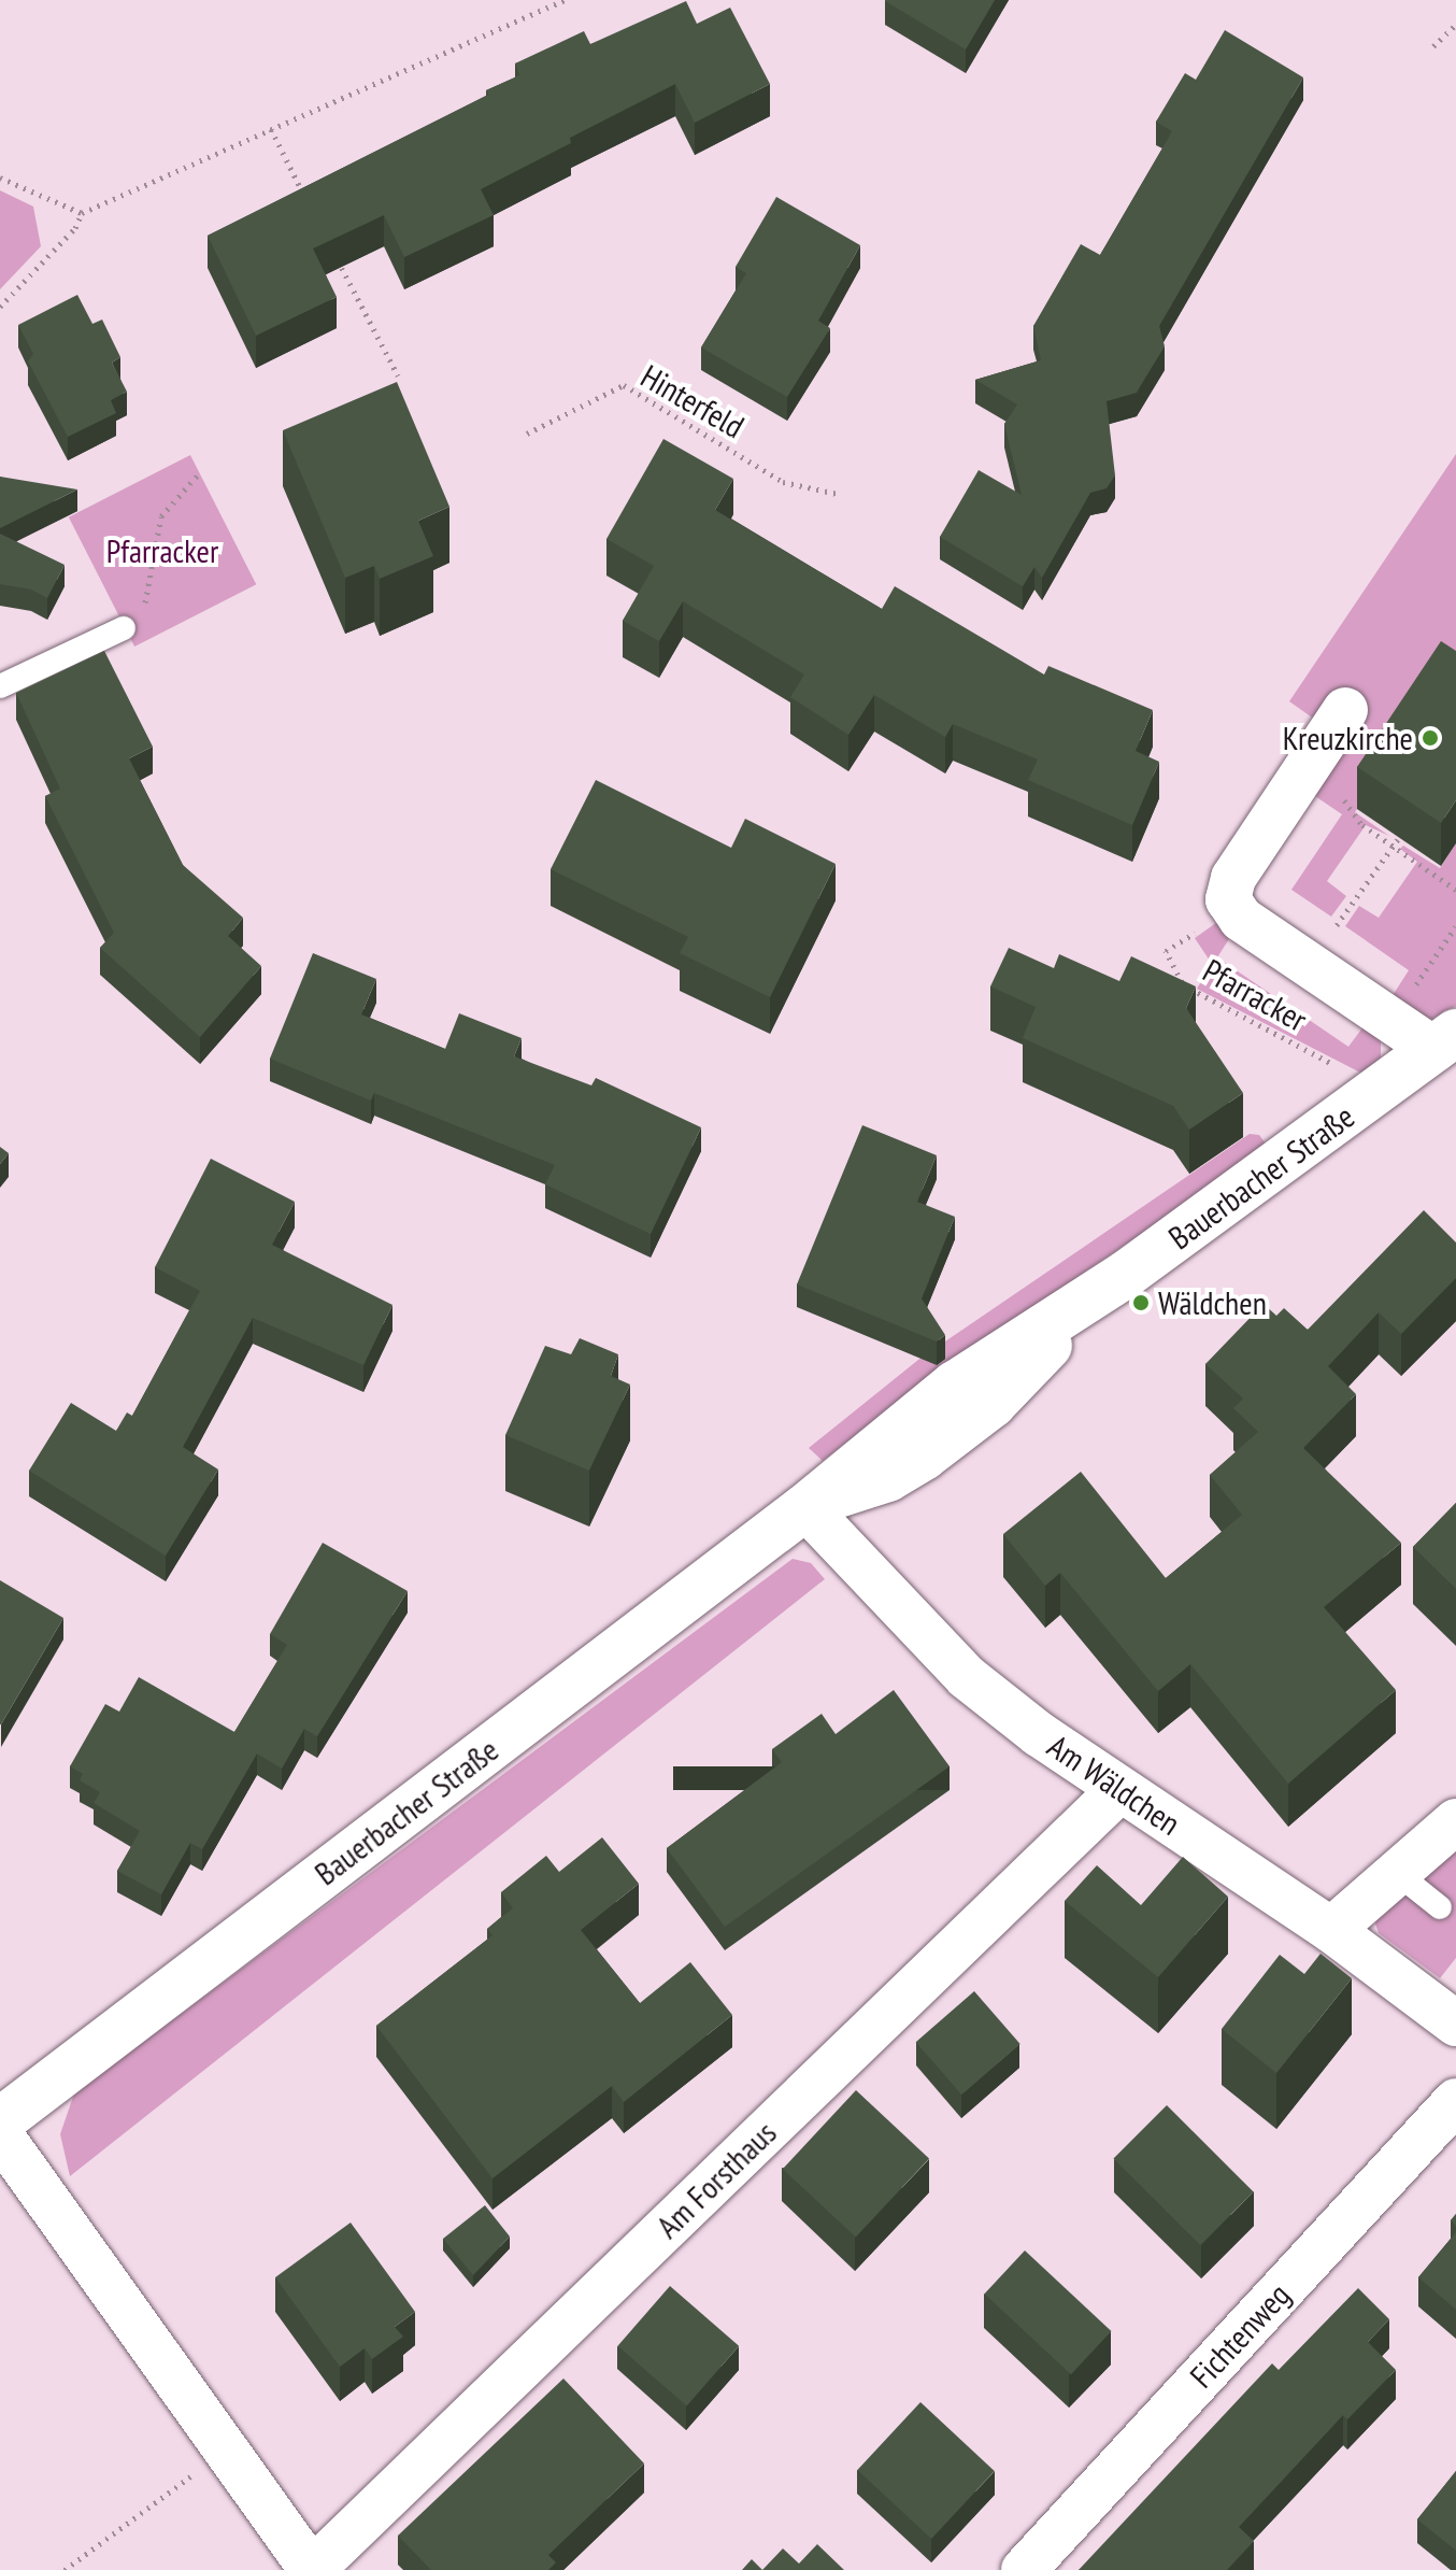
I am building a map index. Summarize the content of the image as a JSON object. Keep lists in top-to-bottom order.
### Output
{
  "streets": {
    "street": [
      "Bauerbacher Straße",
      "Am Wäldchen",
      "Am Forsthaus",
      "Fichtenweg"
    ],
    "path": ["Hinterfeld", "Pfarracker"]
  },
  "crossings": [
    ["Bauerbacher Straße", "Am Wäldchen"],
    ["Am Wäldchen", "Am Forsthaus"]
  ],
  "parks": ["Pfarracker"],
  "places": ["Kreuzkirche", "Wäldchen"]
}
